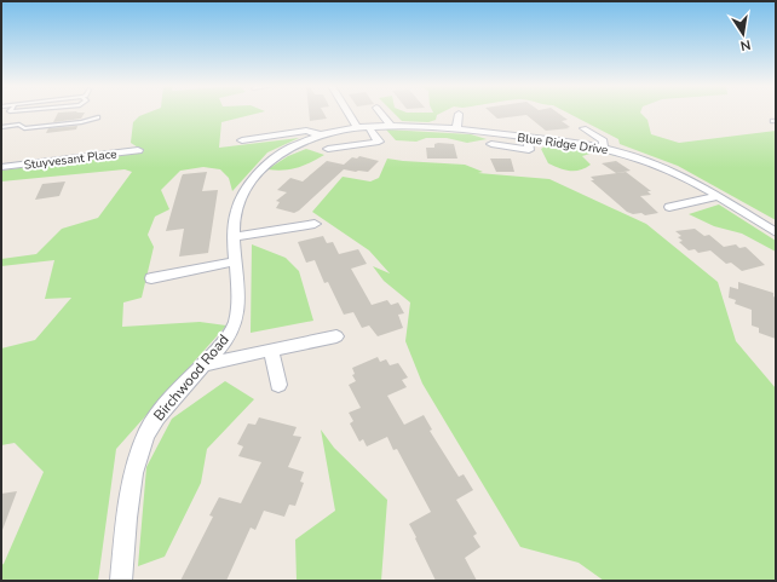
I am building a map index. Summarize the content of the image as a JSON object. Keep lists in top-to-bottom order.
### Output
{
  "streets": {
    "street": ["Blue Ridge Drive", "Stuyvesant Place", "Birchwood Road"]
  },
  "crossings": [
    ["Blue Ridge Drive", "Birchwood Road"]
  ],
  "north": "bottom"
}
